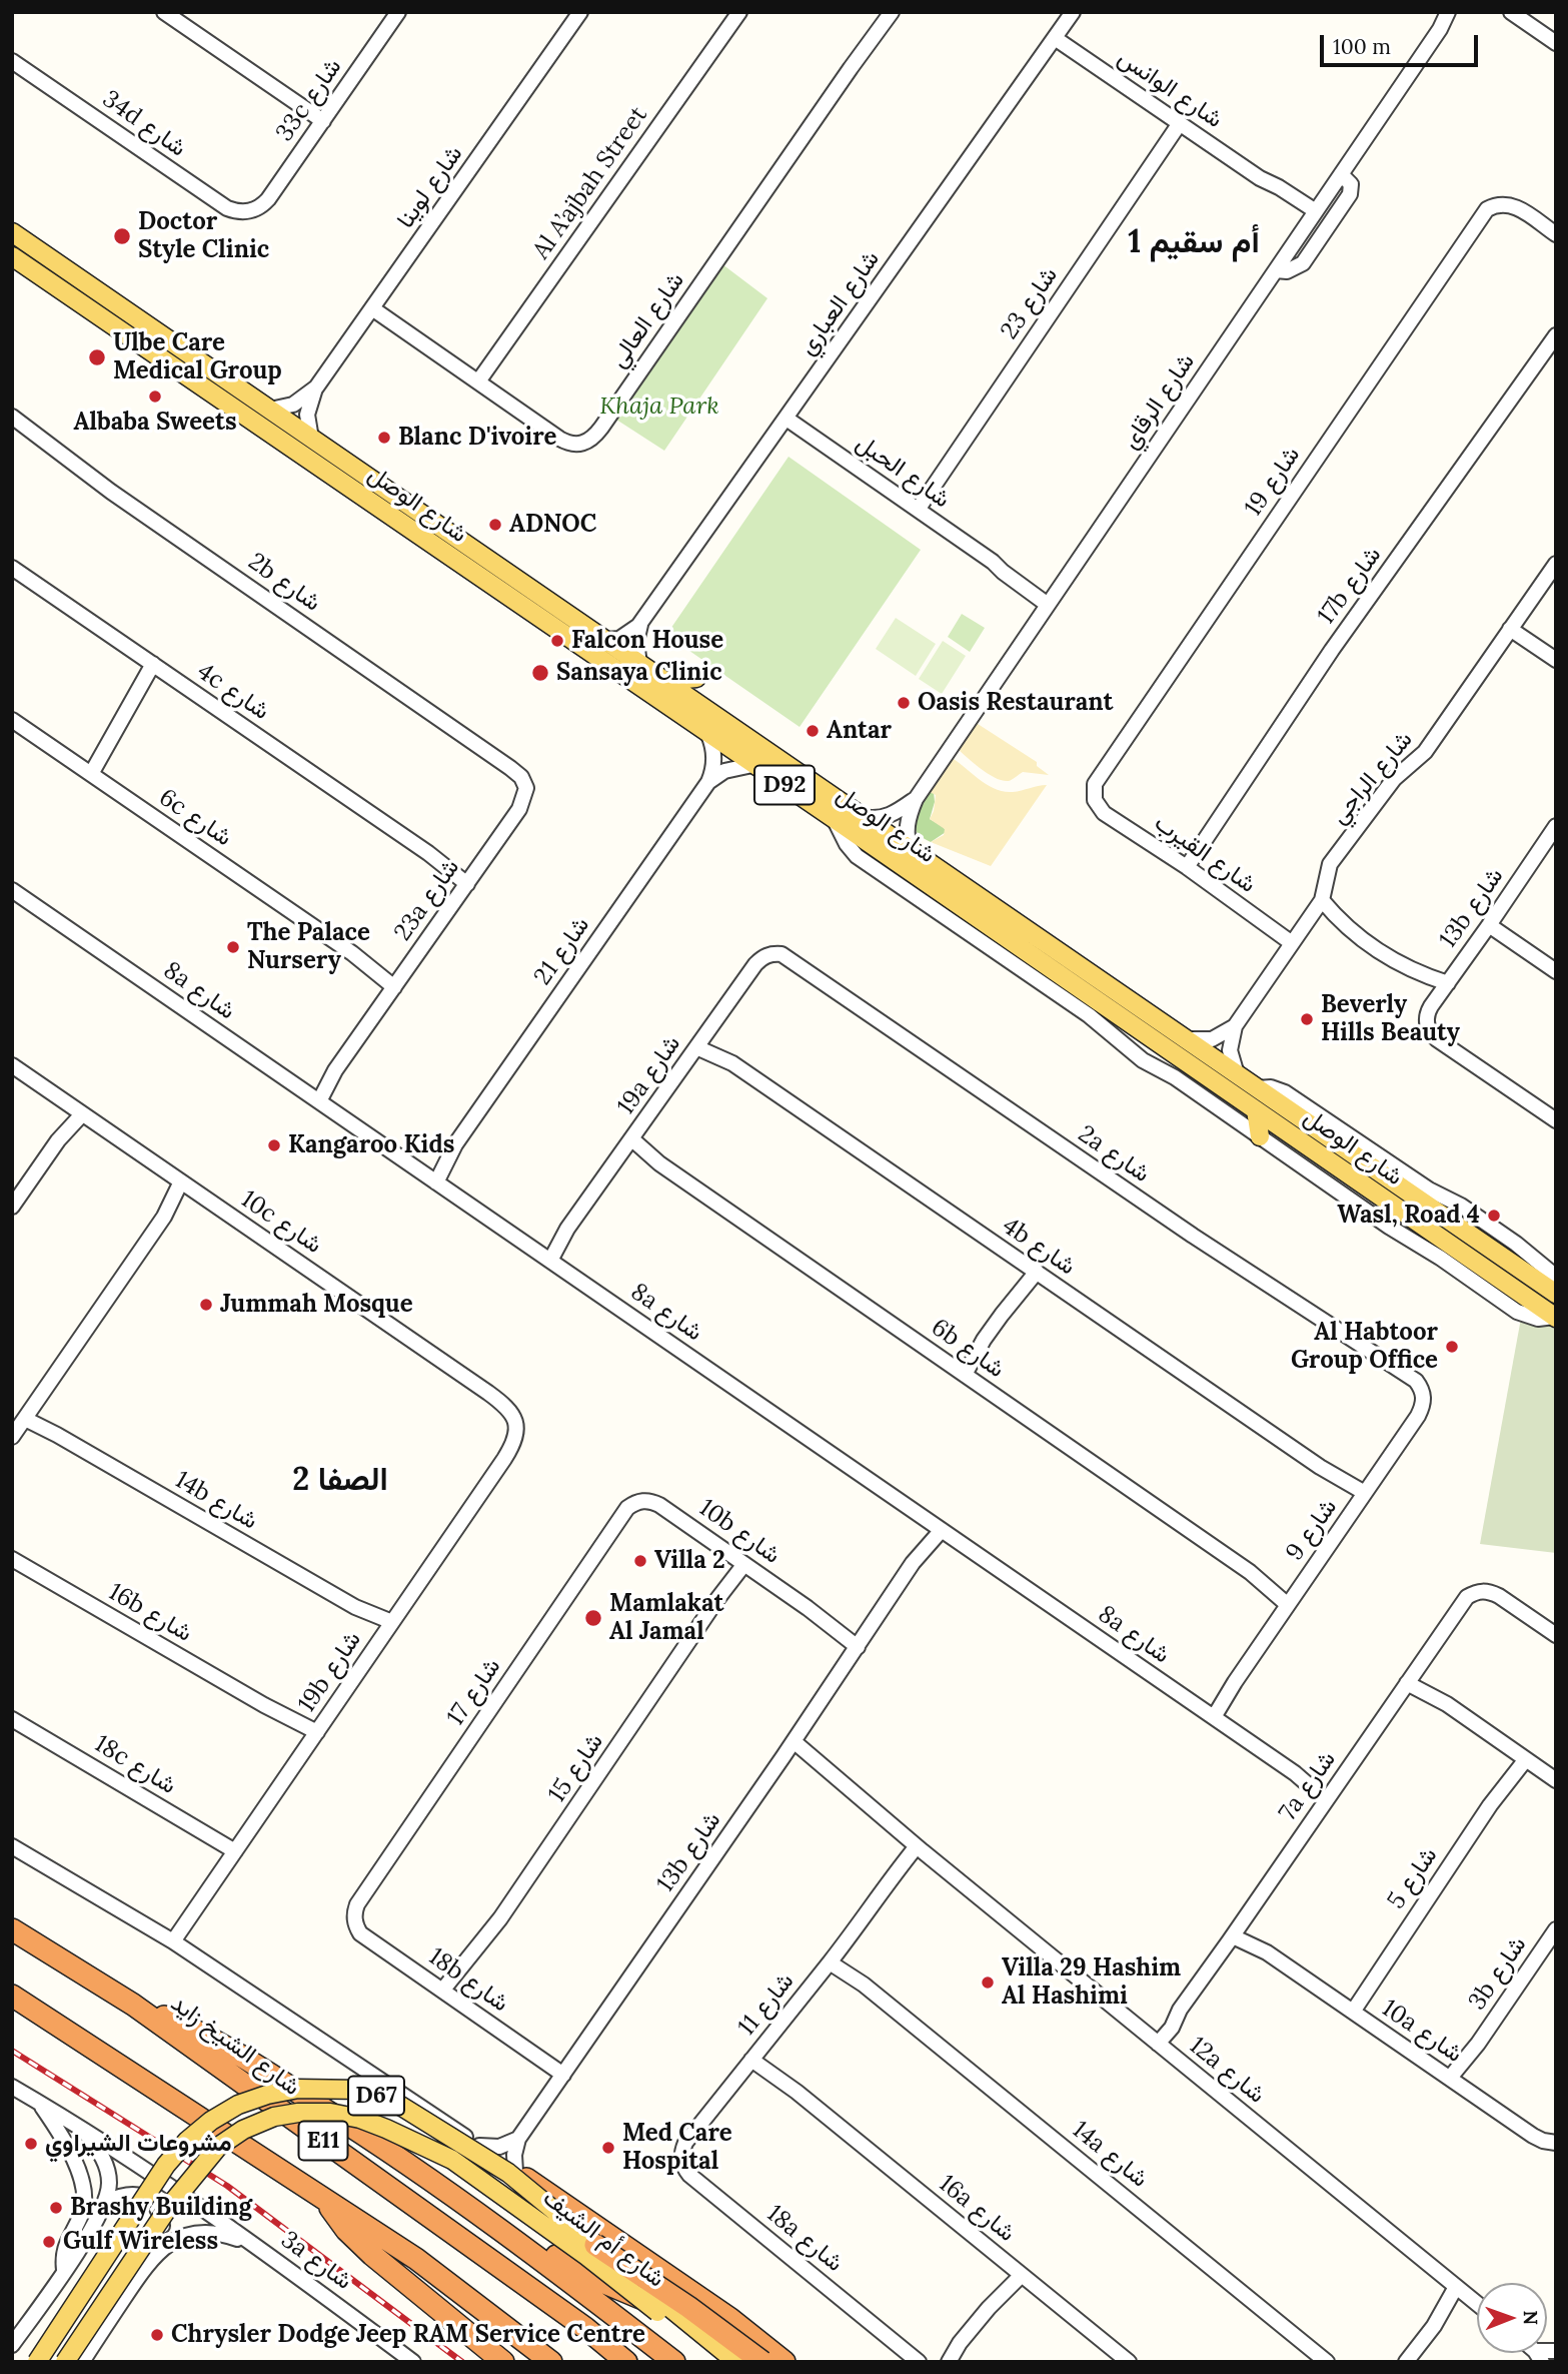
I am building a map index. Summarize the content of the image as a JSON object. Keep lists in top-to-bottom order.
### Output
{
  "streets": {
    "highway": ["شارع الشيخ زايد", "E11"],
    "main road": [
      "شارع الوصل",
      "D92",
      "D67",
      "شارع أم الشيف"
    ],
    "street": [
      "شارع الوانس",
      "33c شارع",
      "34d شارع",
      "Al A’ajbah Street",
      "شارع لوينا",
      "شارع العباري",
      "شارع 23",
      "شارع العالي",
      "شارع الرقاي",
      "شارع الحبل",
      "شارع 19",
      "2b شارع",
      "17b شارع",
      "4c شارع",
      "شارع الراجي",
      "6c شارع",
      "شارع القيرب",
      "23a شارع",
      "13b شارع",
      "شارع 21",
      "8a شارع",
      "19a شارع",
      "2a شارع",
      "10c شارع",
      "4b شارع",
      "6b شارع",
      "14b شارع",
      "شارع 9",
      "10b شارع",
      "16b شارع",
      "19b شارع",
      "شارع 17",
      "18c شارع",
      "شارع 15",
      "7a شارع",
      "شارع 5",
      "3b شارع",
      "18b شارع",
      "شارع 11",
      "10a شارع",
      "12a شارع",
      "14a شارع",
      "16a شارع",
      "18a شارع",
      "3a شارع"
    ]
  },
  "crossings": [
    ["شارع الوانس", "شارع العباري"],
    ["شارع الوانس", "شارع 23"],
    ["شارع الوانس", "شارع الرقاي"],
    ["33c شارع", "34d شارع"],
    ["Al A’ajbah Street", "شارع العالي"],
    ["شارع لوينا", "شارع العالي"],
    ["شارع لوينا", "شارع الوصل"],
    ["شارع العباري", "شارع الحبل"],
    ["شارع العباري", "شارع الوصل"],
    ["شارع 23", "شارع الحبل"],
    ["شارع الرقاي", "شارع الحبل"],
    ["شارع الرقاي", "شارع الوصل"],
    ["شارع 19", "شارع القيرب"],
    ["شارع الوصل", "شارع 21"],
    ["2b شارع", "23a شارع"],
    ["17b شارع", "شارع القيرب"],
    ["4c شارع", "23a شارع"],
    ["شارع الراجي", "شارع القيرب"],
    ["6c شارع", "23a شارع"],
    ["23a شارع", "8a شارع"],
    ["13b شارع", "8a شارع"],
    ["13b شارع", "10b شارع"],
    ["13b شارع", "18b شارع"],
    ["13b شارع", "12a شارع"],
    ["شارع 21", "8a شارع"],
    ["8a شارع", "19a شارع"],
    ["8a شارع", "شارع 9"],
    ["8a شارع", "7a شارع"],
    ["19a شارع", "2a شارع"],
    ["19a شارع", "4b شارع"],
    ["19a شارع", "6b شارع"],
    ["2a شارع", "شارع 9"],
    ["10c شارع", "19b شارع"],
    ["4b شارع", "شارع 9"],
    ["6b شارع", "شارع 9"],
    ["14b شارع", "19b شارع"],
    ["10b شارع", "شارع 17"],
    ["10b شارع", "شارع 15"],
    ["16b شارع", "19b شارع"],
    ["19b شارع", "18c شارع"],
    ["19b شارع", "شارع الشيخ زايد"],
    ["شارع 17", "18b شارع"],
    ["شارع 15", "18b شارع"],
    ["7a شارع", "10a شارع"],
    ["7a شارع", "12a شارع"],
    ["شارع 5", "10a شارع"],
    ["3b شارع", "10a شارع"],
    ["شارع 11", "12a شارع"],
    ["شارع 11", "14a شارع"],
    ["شارع 11", "16a شارع"],
    ["شارع 11", "18a شارع"]
  ],
  "districts": ["أم سقيم 1", "الصفا 2"],
  "parks": ["Khaja Park"],
  "places": [
    "Doctor Style Clinic",
    "Ulbe Care Medical Group",
    "Albaba Sweets",
    "Blanc D'ivoire",
    "ADNOC",
    "Falcon House",
    "Sansaya Clinic",
    "Oasis Restaurant",
    "Antar",
    "The Palace Nursery",
    "Beverly Hills Beauty",
    "Kangaroo Kids",
    "Wasl, Road 4",
    "Jummah Mosque",
    "Al Habtoor Group Office",
    "Villa 2",
    "Mamlakat Al Jamal",
    "Villa 29 Hashim Al Hashimi",
    "مشروعات الشيراوي",
    "Med Care Hospital",
    "Brashy Building",
    "Gulf Wireless",
    "Chrysler Dodge Jeep RAM Service Centre"
  ],
  "scale_bar": "100 m",
  "north": "right"
}
